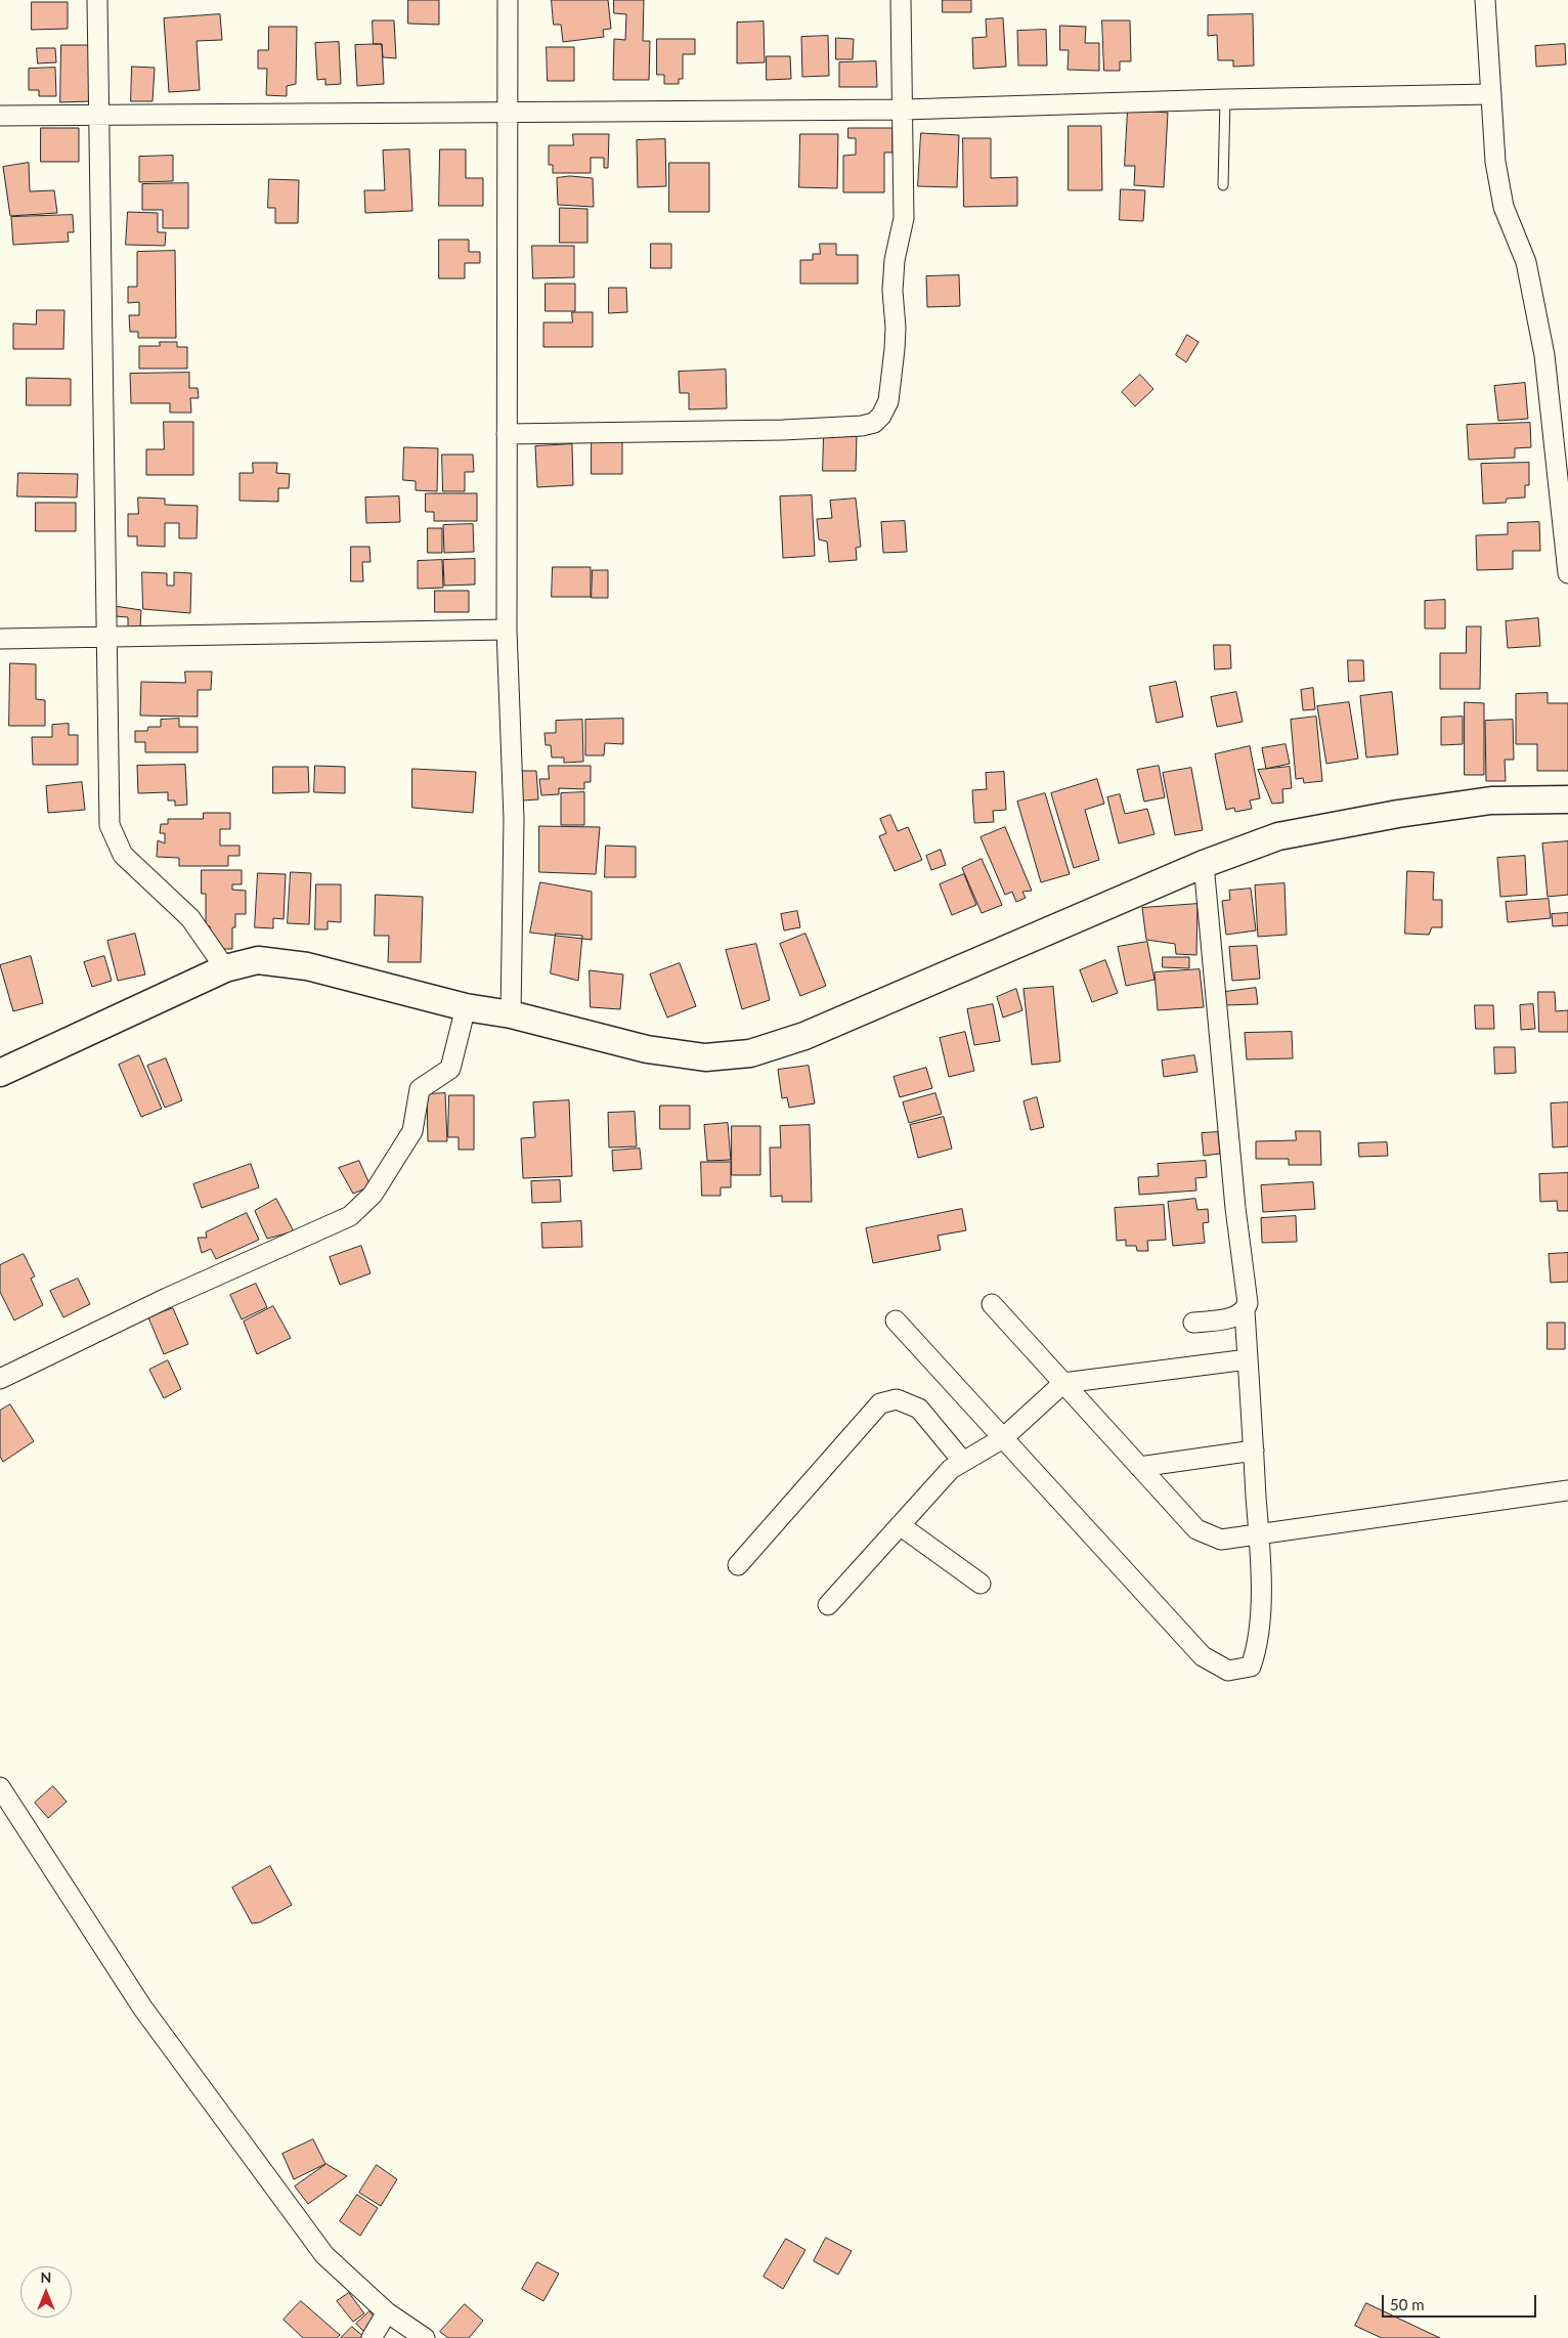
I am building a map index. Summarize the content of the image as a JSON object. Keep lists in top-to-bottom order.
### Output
{
  "scale_bar": "50 m",
  "north": "top"
}
